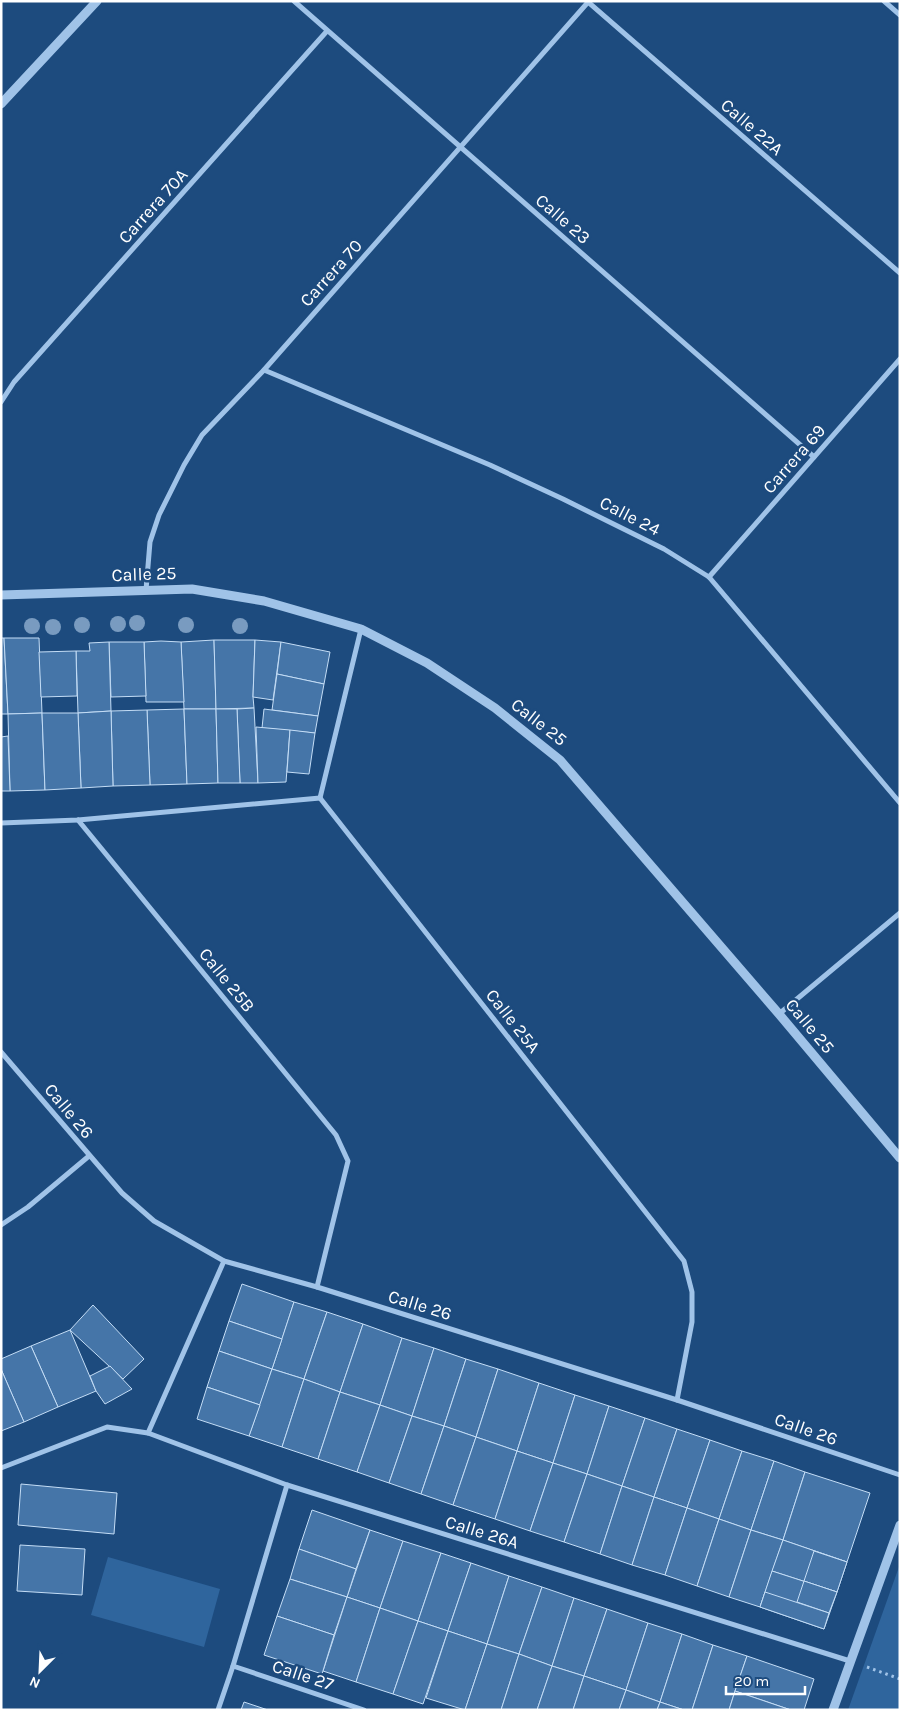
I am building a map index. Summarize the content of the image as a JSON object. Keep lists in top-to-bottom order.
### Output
{
  "streets": {
    "street": [
      "Calle 22A",
      "Carrera 70A",
      "Calle 23",
      "Carrera 70",
      "Carrera 69",
      "Calle 24",
      "Calle 25",
      "Calle 25B",
      "Calle 25A",
      "Calle 26",
      "Calle 26A",
      "Calle 27"
    ]
  },
  "crossings": [
    ["Calle 22A", "Carrera 70"],
    ["Carrera 70A", "Calle 23"],
    ["Calle 23", "Carrera 70"],
    ["Calle 23", "Carrera 69"],
    ["Carrera 70", "Calle 24"],
    ["Carrera 70", "Calle 25"],
    ["Carrera 69", "Calle 24"],
    ["Calle 25B", "Calle 26"],
    ["Calle 25A", "Calle 26"]
  ],
  "scale_bar": "20 m",
  "north": "bottom left"
}
